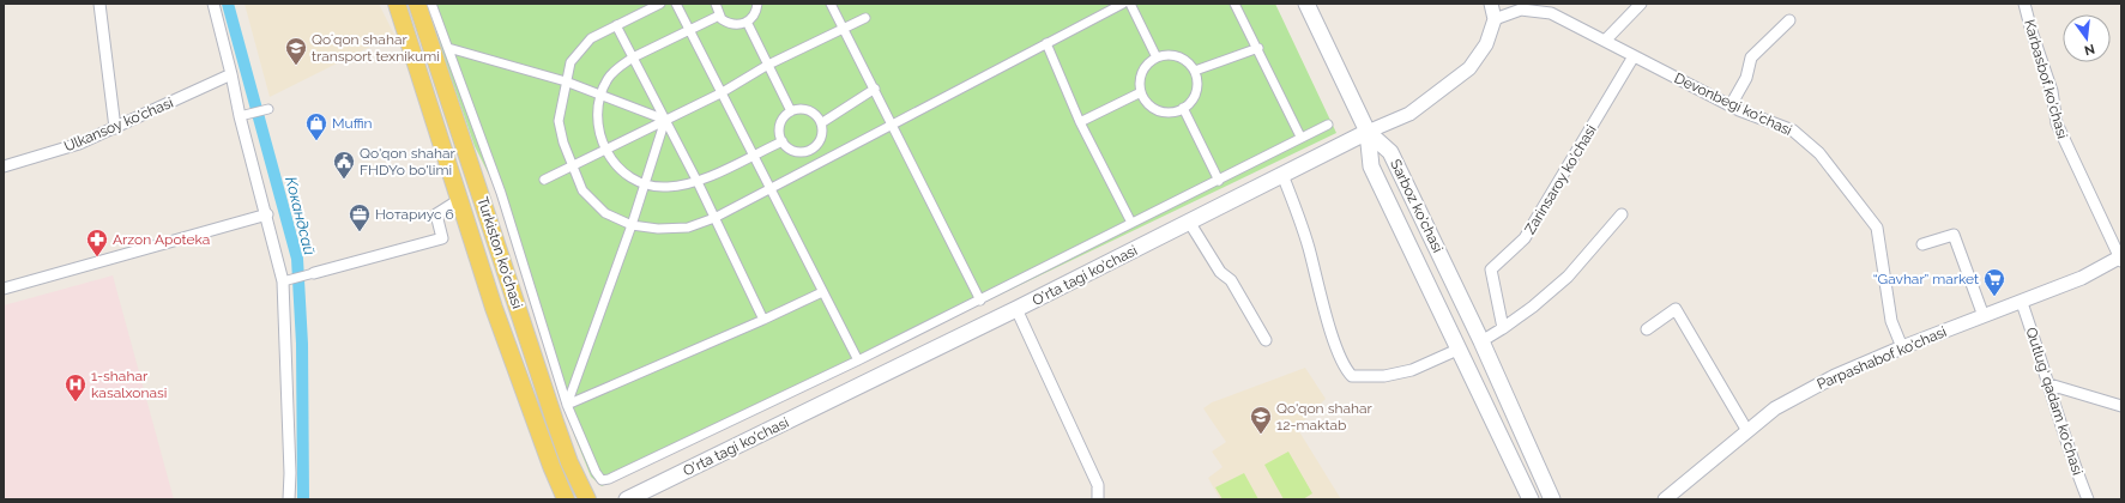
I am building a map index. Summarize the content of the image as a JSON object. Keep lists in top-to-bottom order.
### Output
{
  "streets": {
    "main road": ["Sarboz ko'chasi", "Turkiston ko'chasi", "O'rta tagi ko'chasi"],
    "street": [
      "Karbasbof ko'chasi",
      "Devonbegi ko'chasi",
      "Ulkansoy ko'chasi",
      "Zarinsaroy ko'chasi",
      "Parpashabof ko'chasi",
      "Qutlug' qadam ko'chasi"
    ]
  },
  "crossings": [
    ["Karbasbof ko'chasi", "Parpashabof ko'chasi"],
    ["Devonbegi ko'chasi", "Zarinsaroy ko'chasi"],
    ["Devonbegi ko'chasi", "O'rta tagi ko'chasi"],
    ["Devonbegi ko'chasi", "Parpashabof ko'chasi"],
    ["Sarboz ko'chasi", "O'rta tagi ko'chasi"],
    ["Parpashabof ko'chasi", "Qutlug' qadam ko'chasi"]
  ],
  "water": ["Кокандсай"],
  "places": {
    "school or university": ["Qoʻqon shahar transport texnikumi", "Qo'qon shahar 12-maktab"],
    "shop": ["Muffin"],
    "public building": ["Qo'qon shahar FHDYo bo'limi"],
    "office": ["Нотариус 6"],
    "pharmacy": ["Arzon Apoteka"],
    "supermarket": ["“Gavhar” market"],
    "hospital": ["1-shahar kasalxonasi"]
  },
  "north": "bottom"
}
